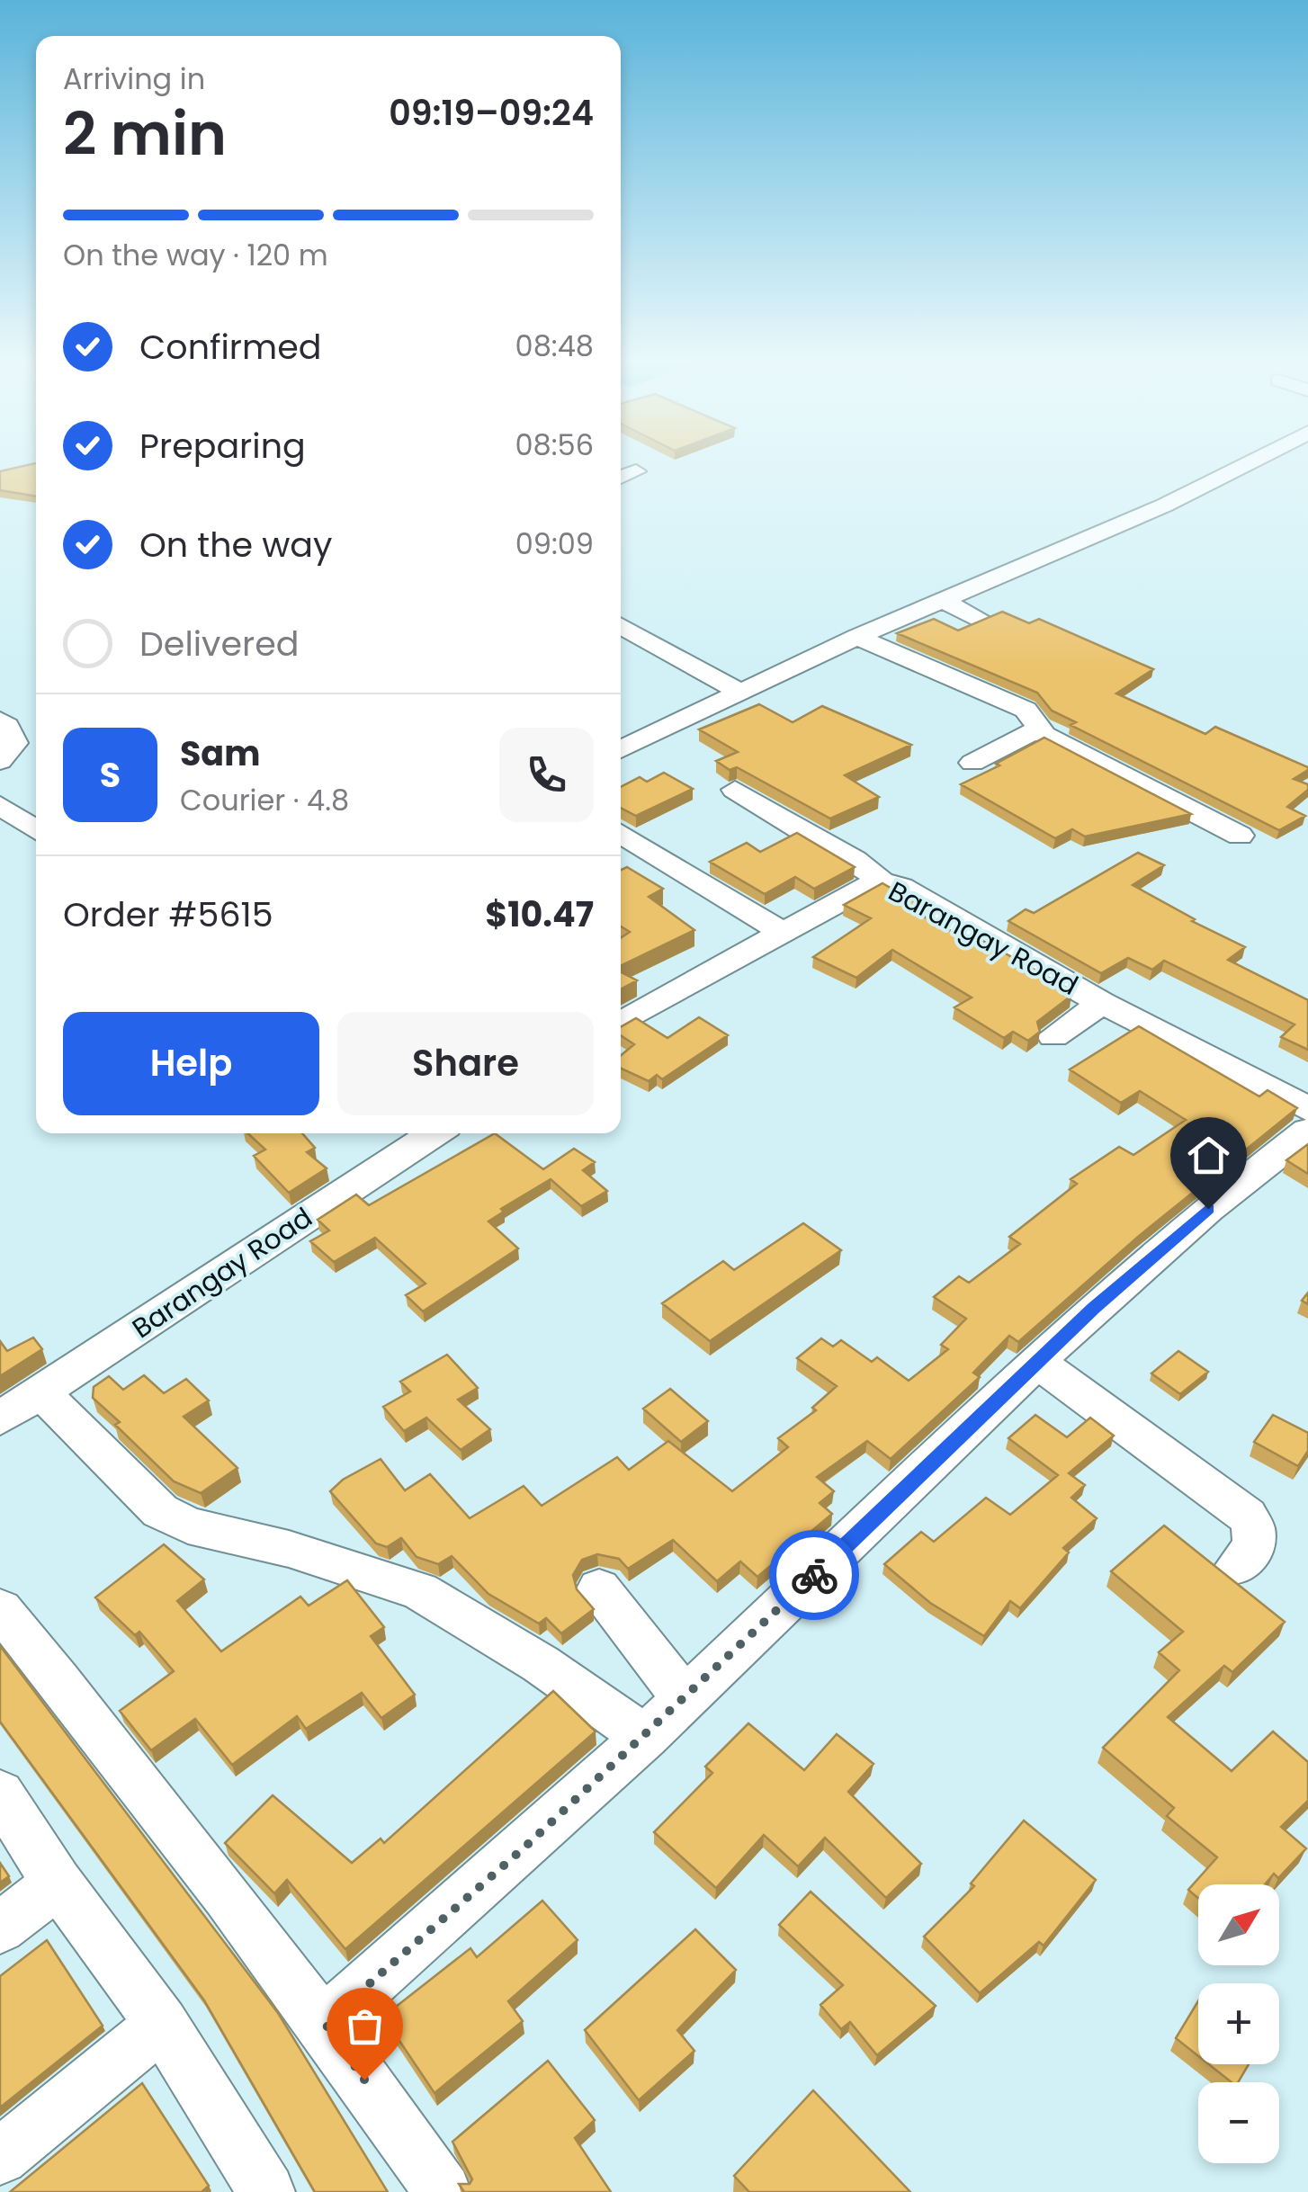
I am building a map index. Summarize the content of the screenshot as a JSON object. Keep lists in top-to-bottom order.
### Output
{
  "streets": {
    "street": ["Barangay Road"]
  },
  "north": "top right",
  "page": {
    "heading": ["2 min", "Arriving in", "09:19–09:24"],
    "panel": [
      "Sam",
      "Courier · 4.8",
      "Order #5615",
      "$10.47"
    ],
    "bar": "On the way · 120 m",
    "list": [
      ["Confirmed", "08:48"],
      ["Preparing", "08:56"],
      ["On the way", "09:09"],
      "Delivered"
    ],
    "round": "S",
    "buttons": ["Help", "Share"],
    "map_buttons": ["+", "−"]
  }
}
